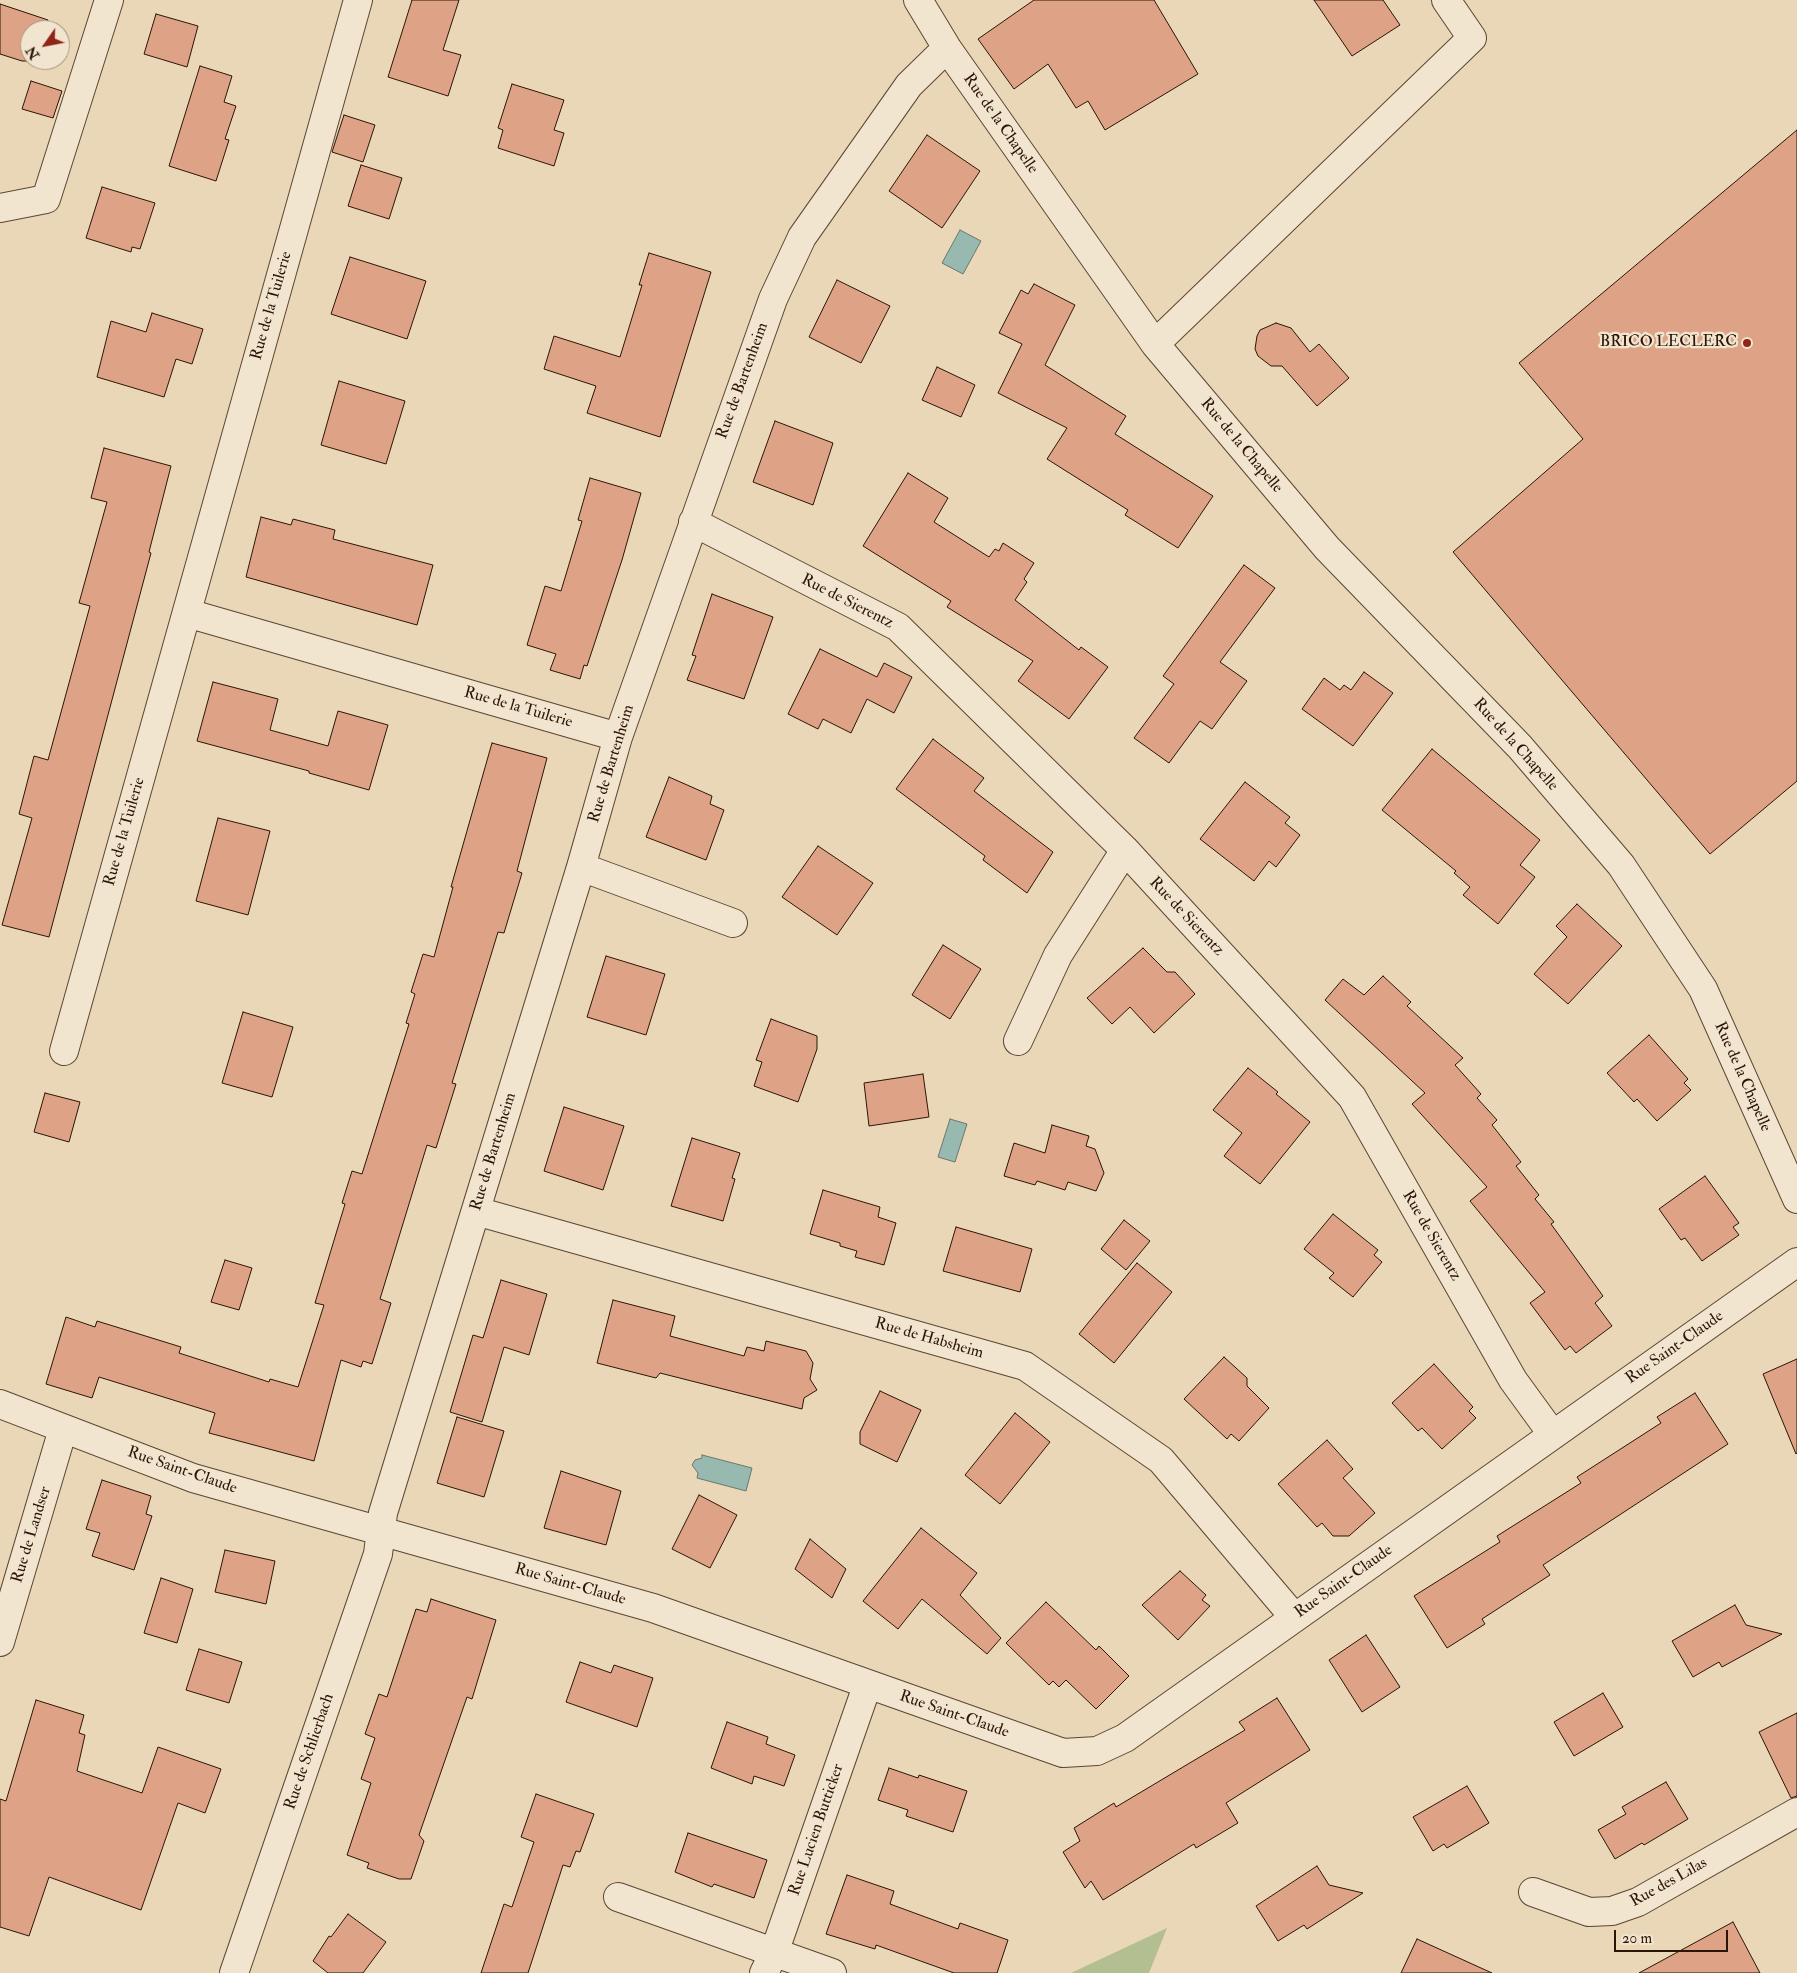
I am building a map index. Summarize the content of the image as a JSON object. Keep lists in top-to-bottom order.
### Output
{
  "streets": {
    "street": [
      "Rue de la Chapelle",
      "Rue de la Tuilerie",
      "Rue de Bartenheim",
      "Rue de Sierentz",
      "Rue de Habsheim",
      "Rue Saint-Claude",
      "Rue de Landser",
      "Rue de Schlierbach",
      "Rue Lucien Butticker",
      "Rue des Lilas"
    ]
  },
  "crossings": [
    ["Rue de la Chapelle", "Rue de Bartenheim"],
    ["Rue de la Tuilerie", "Rue de Bartenheim"],
    ["Rue de Bartenheim", "Rue de Sierentz"],
    ["Rue de Bartenheim", "Rue de Habsheim"],
    ["Rue de Bartenheim", "Rue Saint-Claude"],
    ["Rue de Bartenheim", "Rue de Schlierbach"],
    ["Rue de Sierentz", "Rue Saint-Claude"],
    ["Rue de Habsheim", "Rue Saint-Claude"],
    ["Rue Saint-Claude", "Rue de Landser"],
    ["Rue Saint-Claude", "Rue de Schlierbach"],
    ["Rue Saint-Claude", "Rue Lucien Butticker"]
  ],
  "places": ["BRICO LECLERC"],
  "scale_bar": "20 m",
  "north": "bottom left"
}
